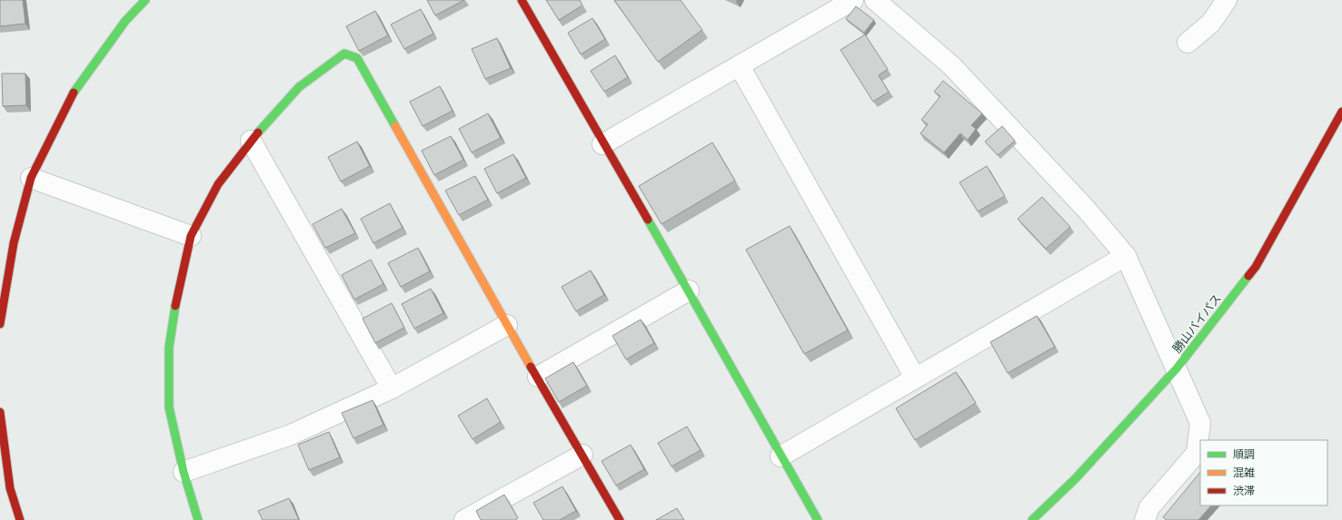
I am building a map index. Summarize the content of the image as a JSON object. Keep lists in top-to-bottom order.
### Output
{
  "streets": {
    "street": ["勝山バイパス"]
  },
  "legend": ["順調", "混雑", "渋滞"]
}
